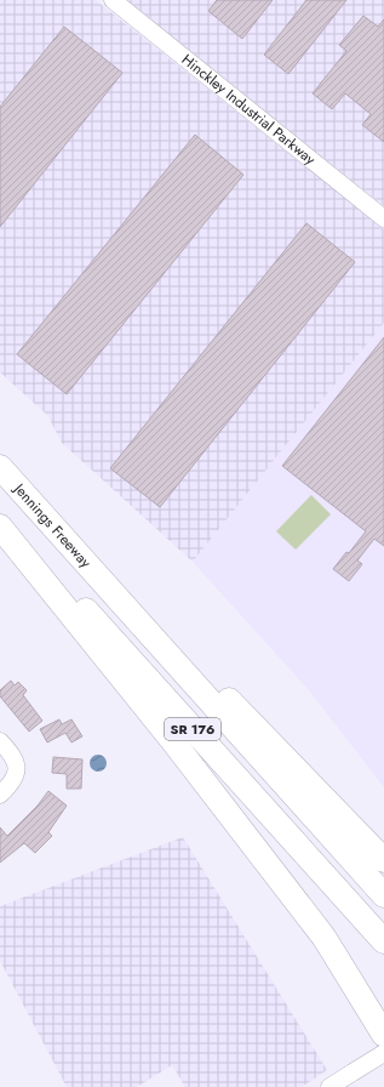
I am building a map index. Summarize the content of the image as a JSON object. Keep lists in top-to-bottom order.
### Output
{
  "streets": {
    "highway": ["Jennings Freeway", "SR 176"],
    "street": ["Hinckley Industrial Parkway"]
  },
  "crossings": [
    ["Jennings Freeway", "SR 176"]
  ]
}
